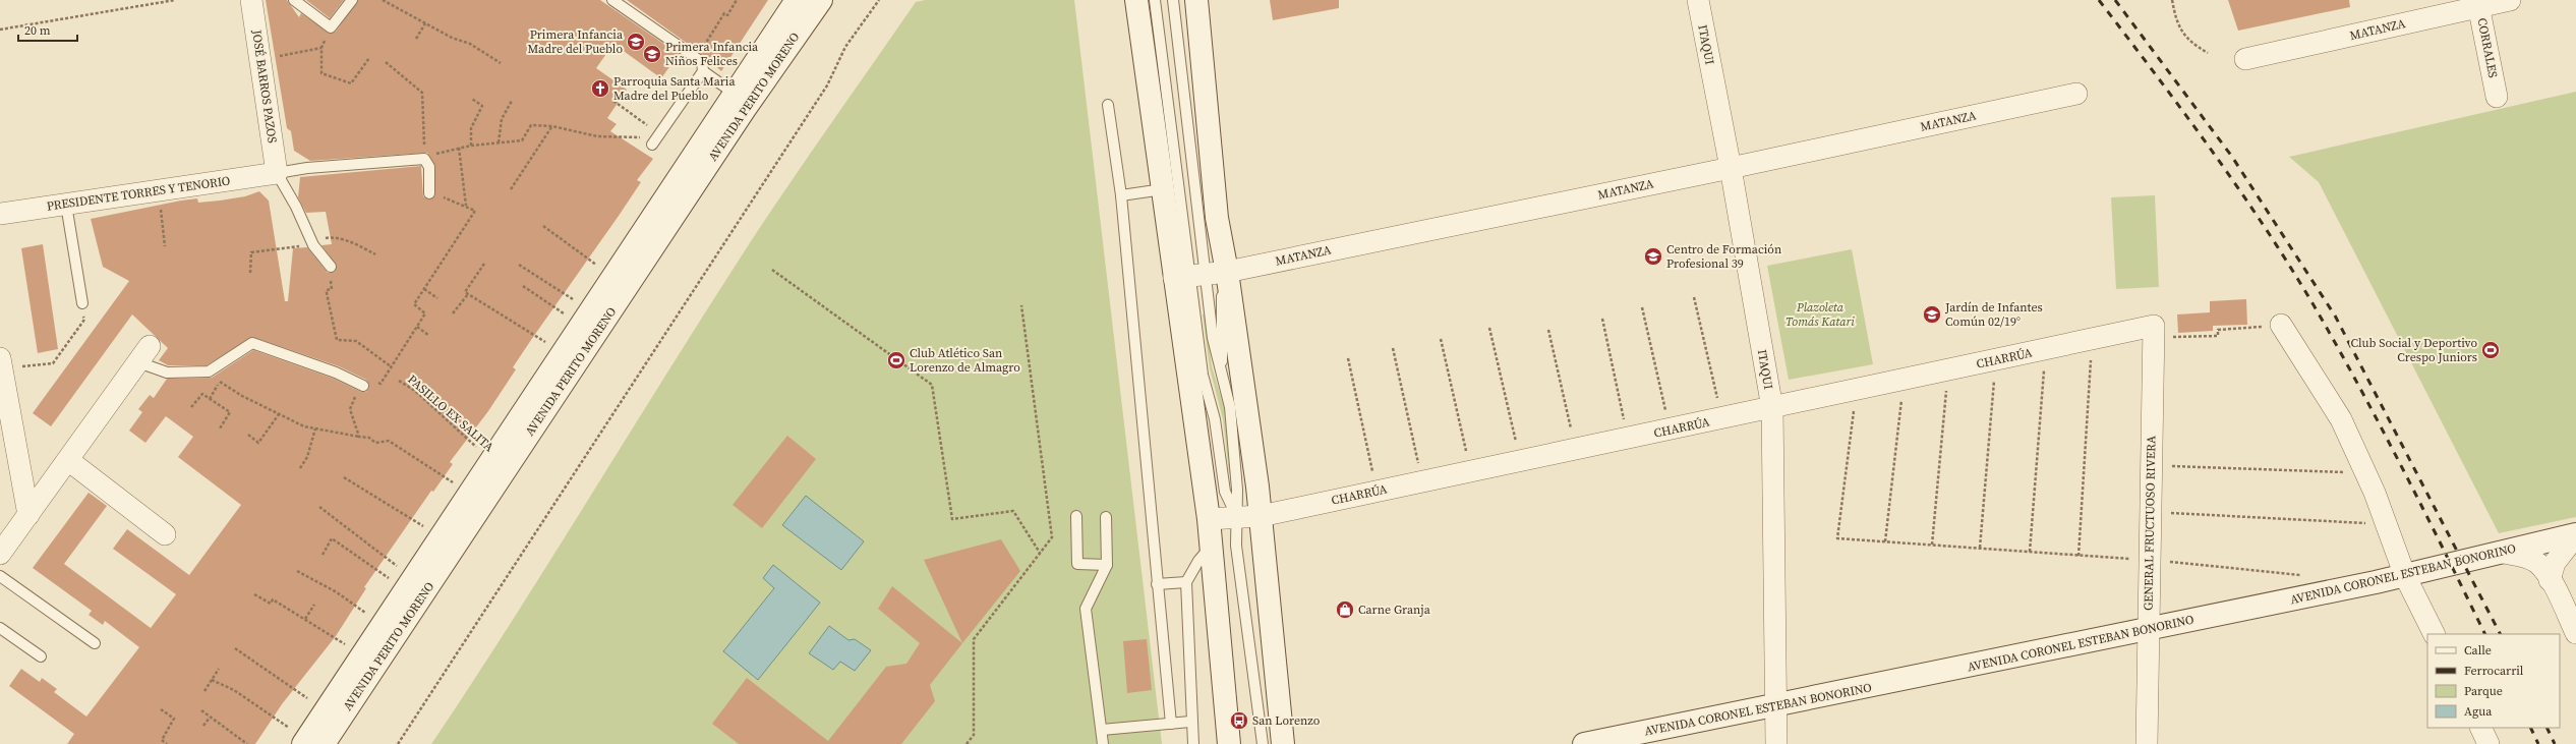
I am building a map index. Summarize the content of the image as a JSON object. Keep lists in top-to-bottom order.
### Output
{
  "streets": {
    "main road": ["AVENIDA PERITO MORENO", "AVENIDA CORONEL ESTEBAN BONORINO"],
    "street": [
      "MATANZA",
      "ITAQUI",
      "CORRALES",
      "JOSÉ BARROS PAZOS",
      "PRESIDENTE TORRES Y TENORIO",
      "CHARRÚA",
      "GENERAL FRUCTUOSO RIVERA"
    ],
    "path": ["PASILLO EX SALITA"]
  },
  "crossings": [
    ["MATANZA", "ITAQUI"],
    ["MATANZA", "CORRALES"],
    ["ITAQUI", "CHARRÚA"],
    ["ITAQUI", "AVENIDA CORONEL ESTEBAN BONORINO"],
    ["JOSÉ BARROS PAZOS", "PRESIDENTE TORRES Y TENORIO"],
    ["AVENIDA PERITO MORENO", "PASILLO EX SALITA"],
    ["CHARRÚA", "GENERAL FRUCTUOSO RIVERA"],
    ["GENERAL FRUCTUOSO RIVERA", "AVENIDA CORONEL ESTEBAN BONORINO"]
  ],
  "parks": ["Plazoleta Tomás Katari"],
  "places": {
    "school or university": [
      "Primera Infancia Madre del Pueblo",
      "Primera Infancia Niños Felices",
      "Centro de Formación Profesional 39",
      "Jardín de Infantes Común 02/19°"
    ],
    "church": ["Parroquia Santa Maria Madre del Pueblo"],
    "sports": ["Club Social y Deportivo Crespo Juniors", "Club Atlético San Lorenzo de Almagro"],
    "shop": ["Carne Granja"],
    "bus stop": ["San Lorenzo"]
  },
  "legend": [
    "Calle",
    "Ferrocarril",
    "Parque",
    "Agua"
  ],
  "scale_bar": "20 m"
}
